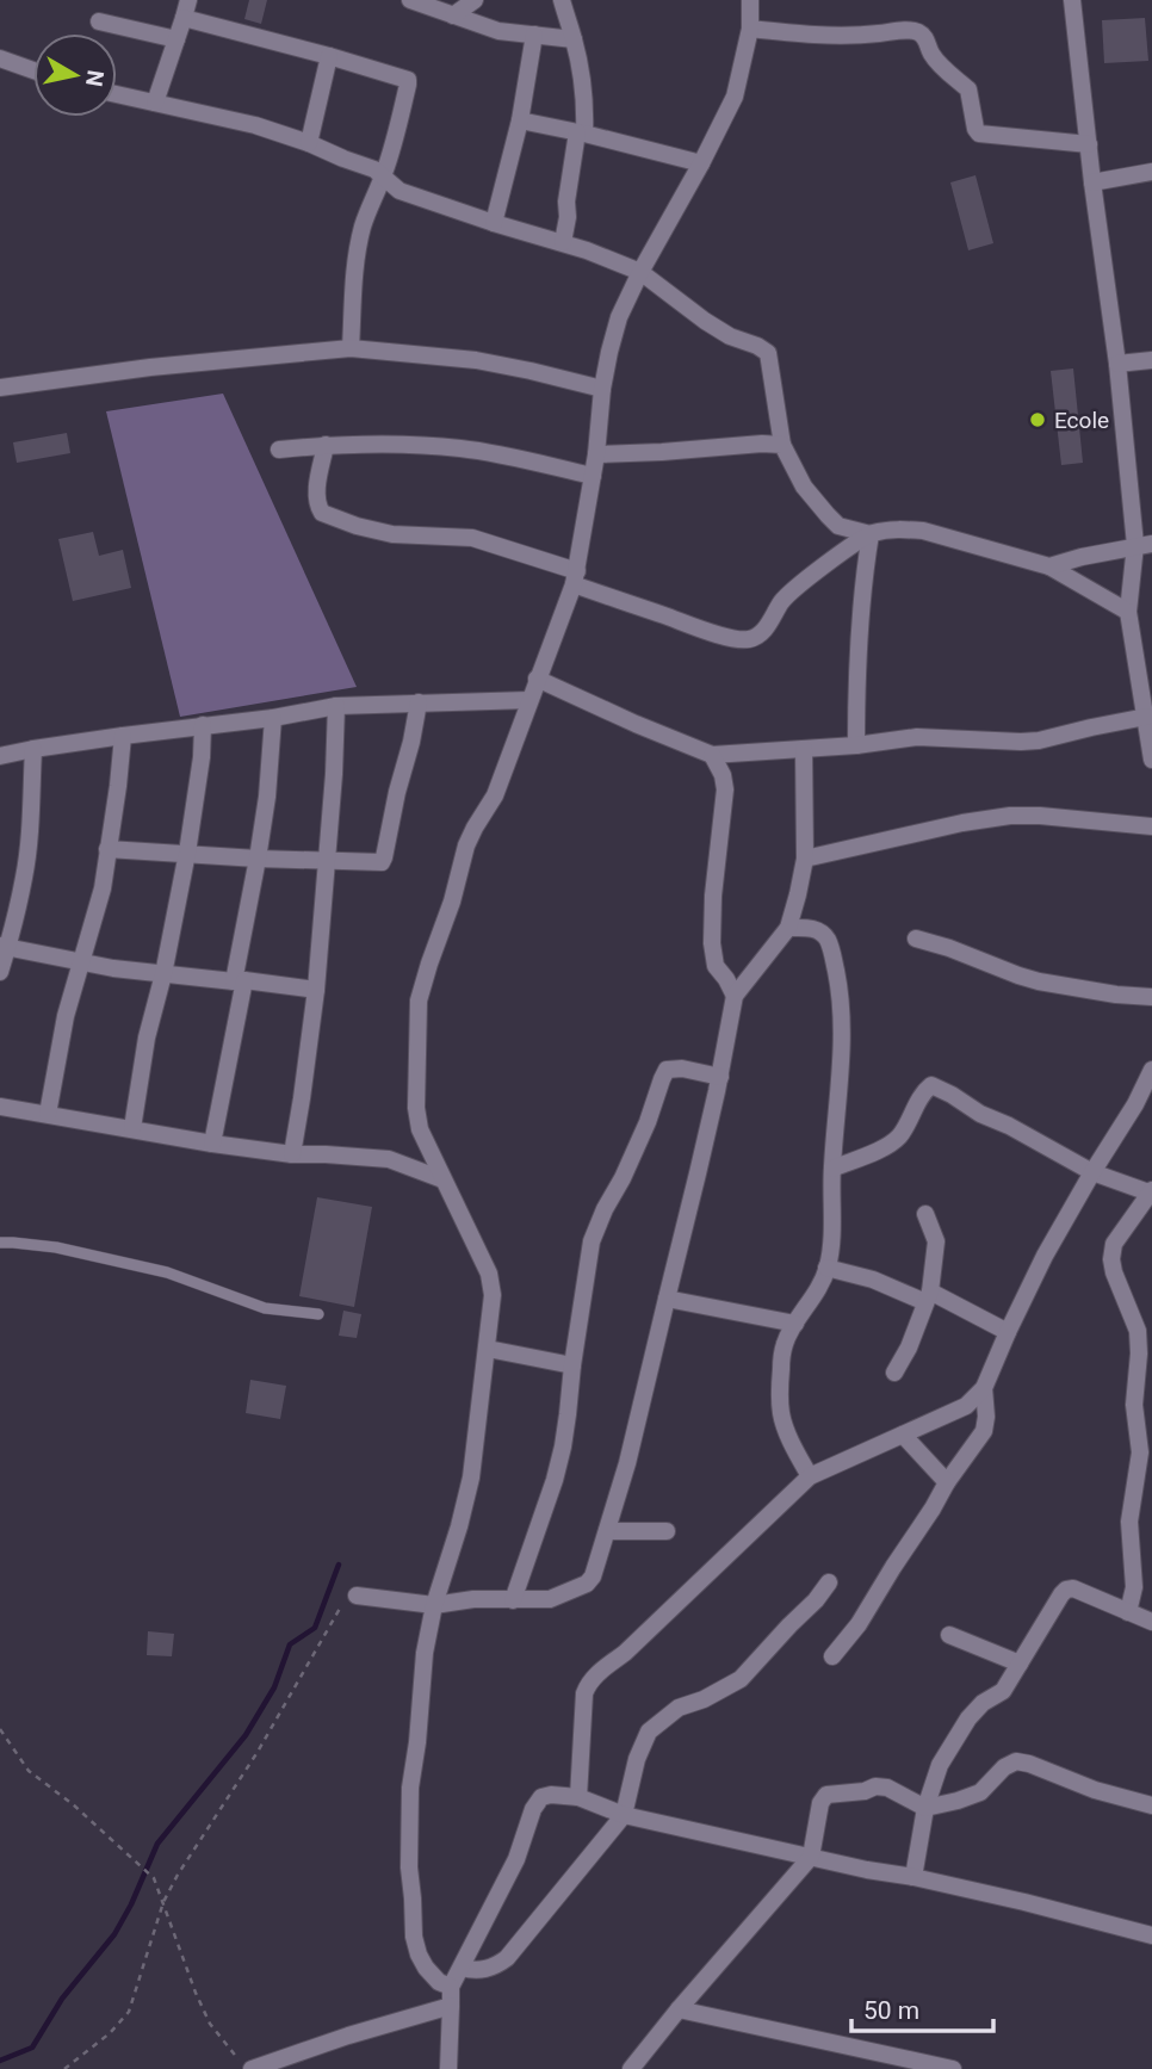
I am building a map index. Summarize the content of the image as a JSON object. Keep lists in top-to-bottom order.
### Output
{
  "places": ["Ecole"],
  "scale_bar": "50 m",
  "north": "right"
}
